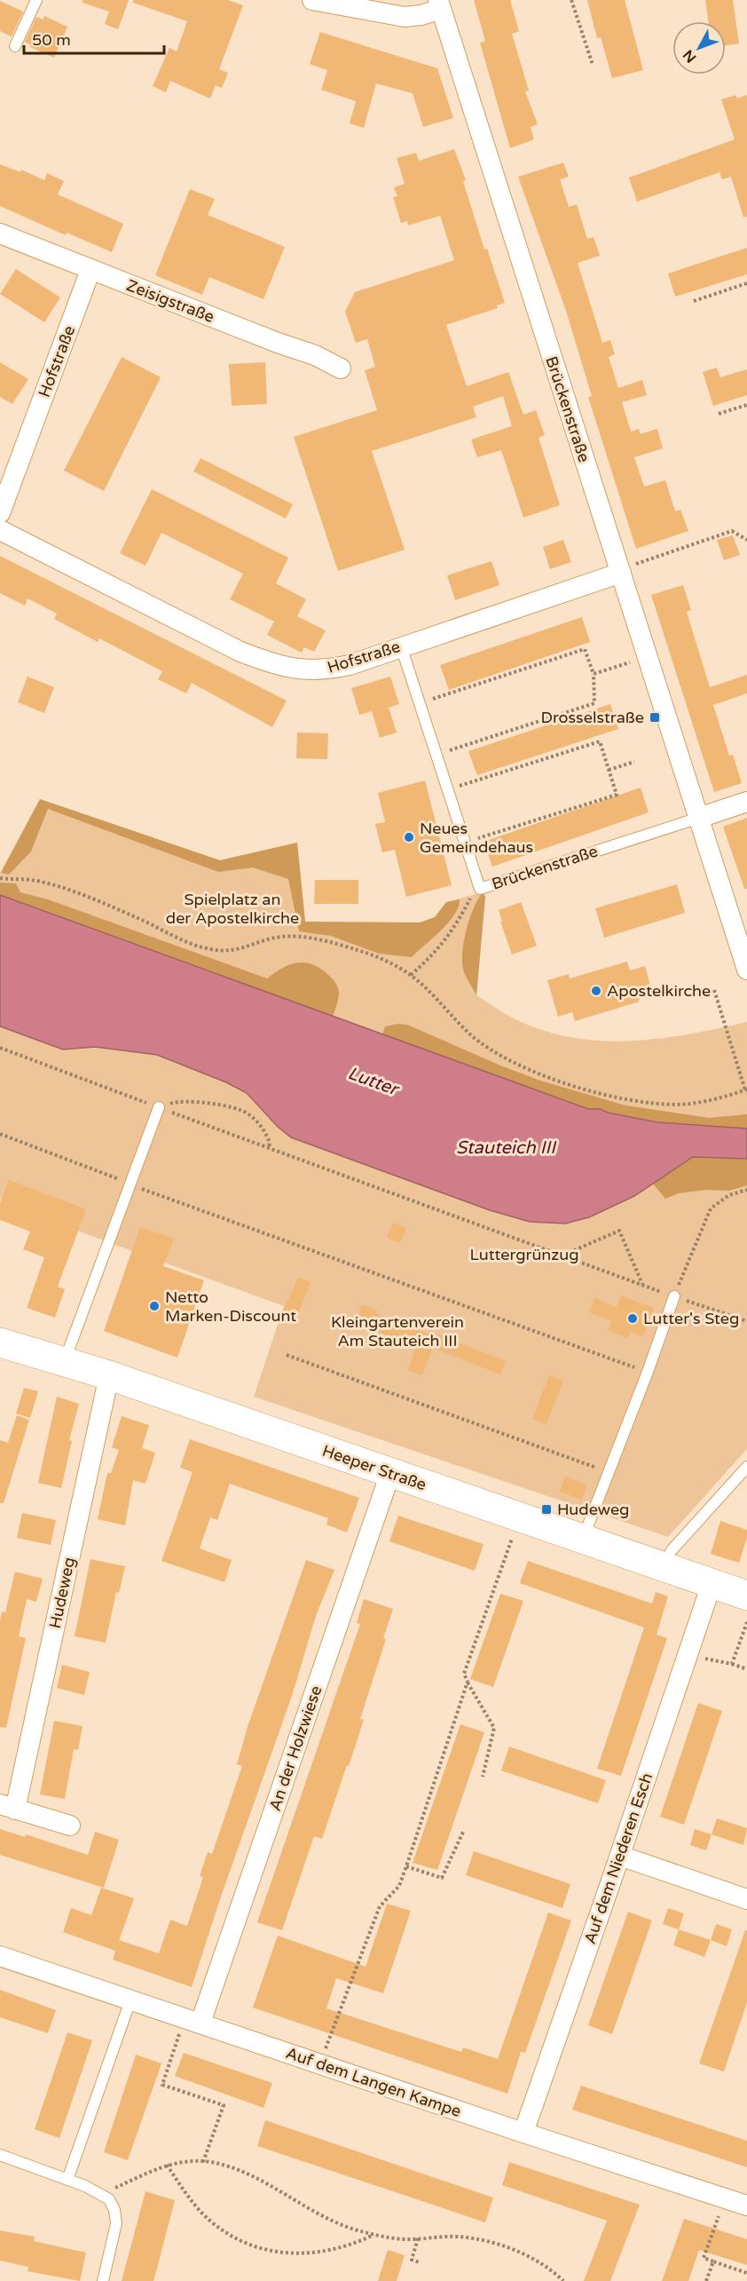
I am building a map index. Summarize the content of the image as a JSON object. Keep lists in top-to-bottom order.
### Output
{
  "streets": {
    "main road": ["Heeper Straße"],
    "street": [
      "Zeisigstraße",
      "Hofstraße",
      "Brückenstraße",
      "Hudeweg",
      "An der Holzwiese",
      "Auf dem Niederen Esch",
      "Auf dem Langen Kampe"
    ]
  },
  "crossings": [
    ["Zeisigstraße", "Hofstraße"],
    ["Hofstraße", "Brückenstraße"],
    ["Heeper Straße", "Hudeweg"],
    ["Heeper Straße", "An der Holzwiese"],
    ["Heeper Straße", "Auf dem Niederen Esch"],
    ["An der Holzwiese", "Auf dem Langen Kampe"],
    ["Auf dem Niederen Esch", "Auf dem Langen Kampe"]
  ],
  "water": ["Lutter", "Stauteich III"],
  "parks": ["Spielplatz an der Apostelkirche", "Luttergrünzug", "Kleingartenverein Am Stauteich III"],
  "places": {
    "transit": ["Drosselstraße", "Hudeweg"],
    "other": [
      "Neues Gemeindehaus",
      "Apostelkirche",
      "Netto Marken-Discount",
      "Lutter's Steg"
    ]
  },
  "scale_bar": "50 m",
  "north": "bottom left"
}
